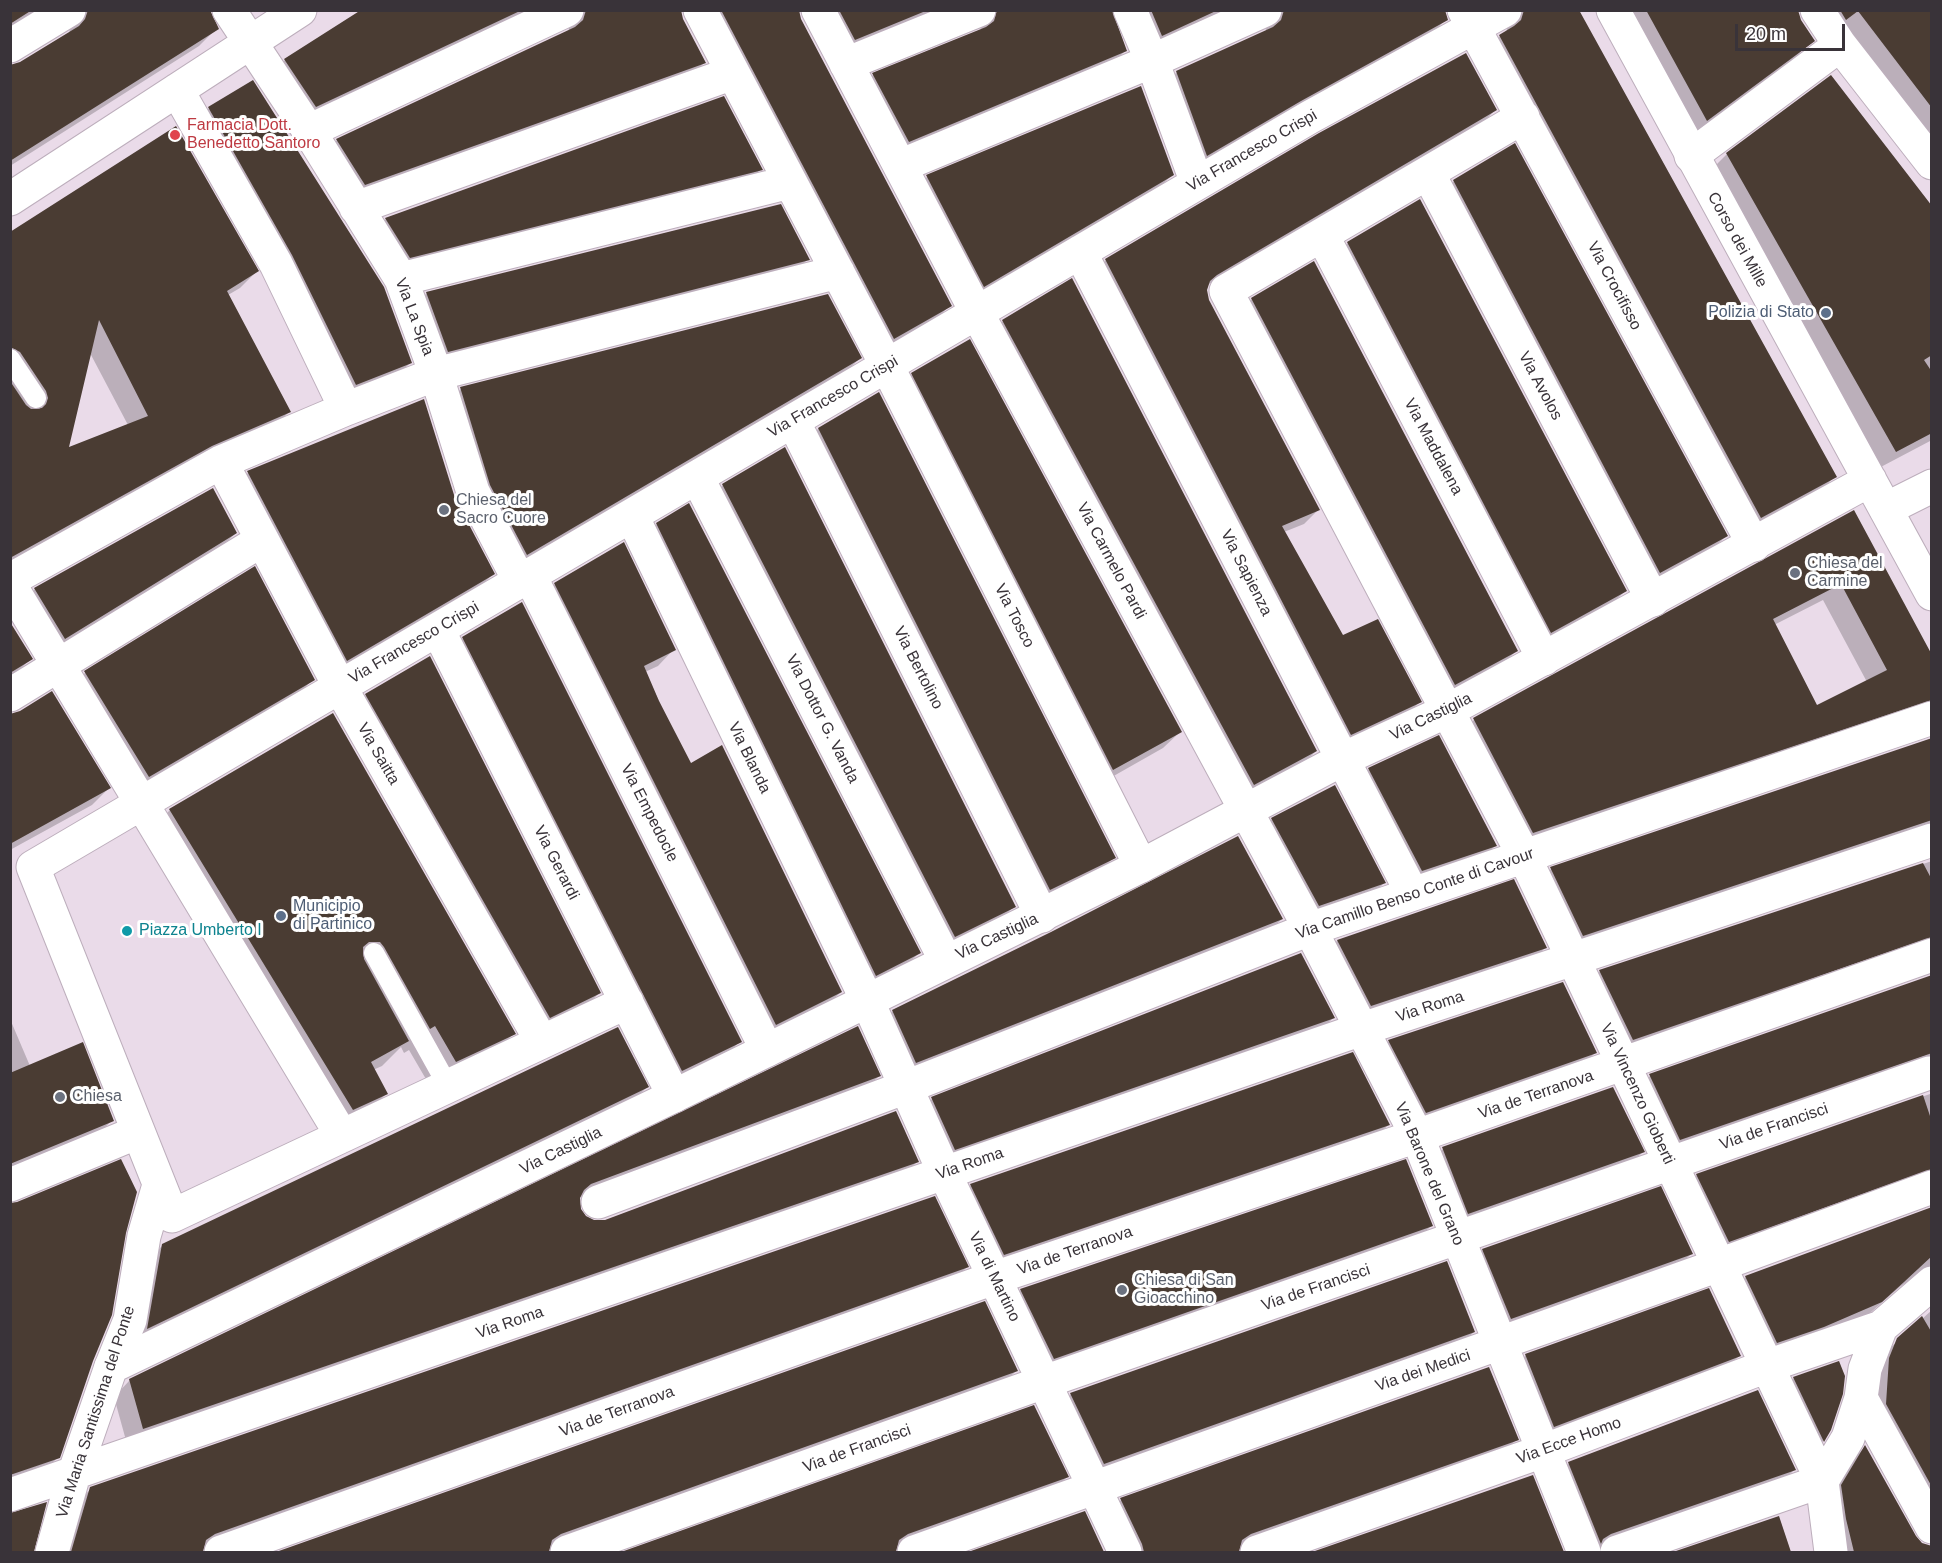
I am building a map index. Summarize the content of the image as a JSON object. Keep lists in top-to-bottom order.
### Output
{
  "streets": {
    "street": [
      "Via Francesco Crispi",
      "Corso dei Mille",
      "Via Crocifisso",
      "Via La Spia",
      "Via Avolos",
      "Via Maddalena",
      "Via Carmelo Pardi",
      "Via Sapienza",
      "Via Tosco",
      "Via Bertolino",
      "Via Castiglia",
      "Via Dottor G. Vanda",
      "Via Saitta",
      "Via Blanda",
      "Via Empedocle",
      "Via Gerardi",
      "Via Camillo Benso Conte di Cavour",
      "Via Roma",
      "Via Vincenzo Gioberti",
      "Via de Terranova",
      "Via de Francisci",
      "Via Barone del Grano",
      "Via di Martino",
      "Via dei Medici",
      "Via Maria Santissima del Ponte",
      "Via Ecce Homo"
    ]
  },
  "crossings": [
    ["Via Francesco Crispi", "Via Crocifisso"],
    ["Via Francesco Crispi", "Via La Spia"],
    ["Via Francesco Crispi", "Via Carmelo Pardi"],
    ["Via Francesco Crispi", "Via Sapienza"],
    ["Via Francesco Crispi", "Via Tosco"],
    ["Via Francesco Crispi", "Via Bertolino"],
    ["Via Francesco Crispi", "Via Dottor G. Vanda"],
    ["Via Francesco Crispi", "Via Saitta"],
    ["Via Francesco Crispi", "Via Blanda"],
    ["Via Francesco Crispi", "Via Empedocle"],
    ["Via Francesco Crispi", "Via Gerardi"],
    ["Corso dei Mille", "Via Castiglia"],
    ["Via Crocifisso", "Via Castiglia"],
    ["Via La Spia", "Via Empedocle"],
    ["Via Avolos", "Via Castiglia"],
    ["Via Maddalena", "Via Castiglia"],
    ["Via Maddalena", "Via Vincenzo Gioberti"],
    ["Via Carmelo Pardi", "Via Castiglia"],
    ["Via Carmelo Pardi", "Via Barone del Grano"],
    ["Via Sapienza", "Via Castiglia"],
    ["Via Sapienza", "Via Camillo Benso Conte di Cavour"],
    ["Via Tosco", "Via Castiglia"],
    ["Via Bertolino", "Via Castiglia"],
    ["Via Castiglia", "Via Dottor G. Vanda"],
    ["Via Castiglia", "Via Blanda"],
    ["Via Castiglia", "Via Empedocle"],
    ["Via Castiglia", "Via Gerardi"],
    ["Via Castiglia", "Via Vincenzo Gioberti"],
    ["Via Castiglia", "Via Barone del Grano"],
    ["Via Castiglia", "Via di Martino"],
    ["Via Castiglia", "Via Maria Santissima del Ponte"],
    ["Via Blanda", "Via di Martino"],
    ["Via Camillo Benso Conte di Cavour", "Via Vincenzo Gioberti"],
    ["Via Camillo Benso Conte di Cavour", "Via Barone del Grano"],
    ["Via Camillo Benso Conte di Cavour", "Via di Martino"],
    ["Via Roma", "Via Vincenzo Gioberti"],
    ["Via Roma", "Via Barone del Grano"],
    ["Via Roma", "Via di Martino"],
    ["Via Roma", "Via Maria Santissima del Ponte"],
    ["Via Vincenzo Gioberti", "Via de Terranova"],
    ["Via Vincenzo Gioberti", "Via de Francisci"],
    ["Via Vincenzo Gioberti", "Via dei Medici"],
    ["Via Vincenzo Gioberti", "Via Ecce Homo"],
    ["Via de Terranova", "Via Barone del Grano"],
    ["Via de Terranova", "Via di Martino"],
    ["Via de Francisci", "Via Barone del Grano"],
    ["Via de Francisci", "Via di Martino"],
    ["Via Barone del Grano", "Via dei Medici"],
    ["Via Barone del Grano", "Via Ecce Homo"],
    ["Via di Martino", "Via dei Medici"]
  ],
  "places": [
    "Farmacia Dott. Benedetto Santoro",
    "Polizia di Stato",
    "Chiesa del Sacro Cuore",
    "Chiesa del Carmine",
    "Municipio di Partinico",
    "Piazza Umberto I",
    "Chiesa",
    "Chiesa di San Gioacchino"
  ],
  "scale_bar": "20 m"
}
